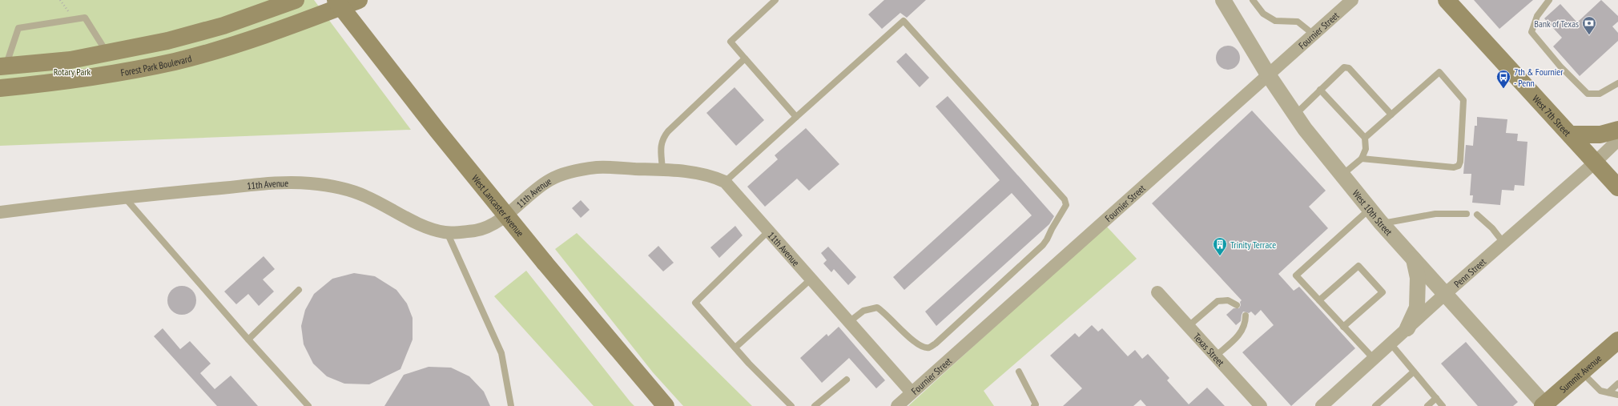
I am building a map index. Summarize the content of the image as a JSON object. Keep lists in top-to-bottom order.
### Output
{
  "streets": {
    "main road": [
      "Forest Park Boulevard",
      "West 7th Street",
      "West Lancaster Avenue",
      "Summit Avenue"
    ],
    "street": [
      "Fournier Street",
      "11th Avenue",
      "West 10th Street",
      "Penn Street",
      "Texas Street"
    ]
  },
  "crossings": [
    ["Fournier Street", "11th Avenue"],
    ["Fournier Street", "West 10th Street"],
    ["West 7th Street", "Penn Street"],
    ["West 10th Street", "Penn Street"],
    ["West 10th Street", "Summit Avenue"]
  ],
  "parks": ["Rotary Park"],
  "places": {
    "bank": ["Bank of Texas"],
    "bus stop": ["7th & Fournier - Penn"],
    "building": ["Trinity Terrace"]
  }
}
